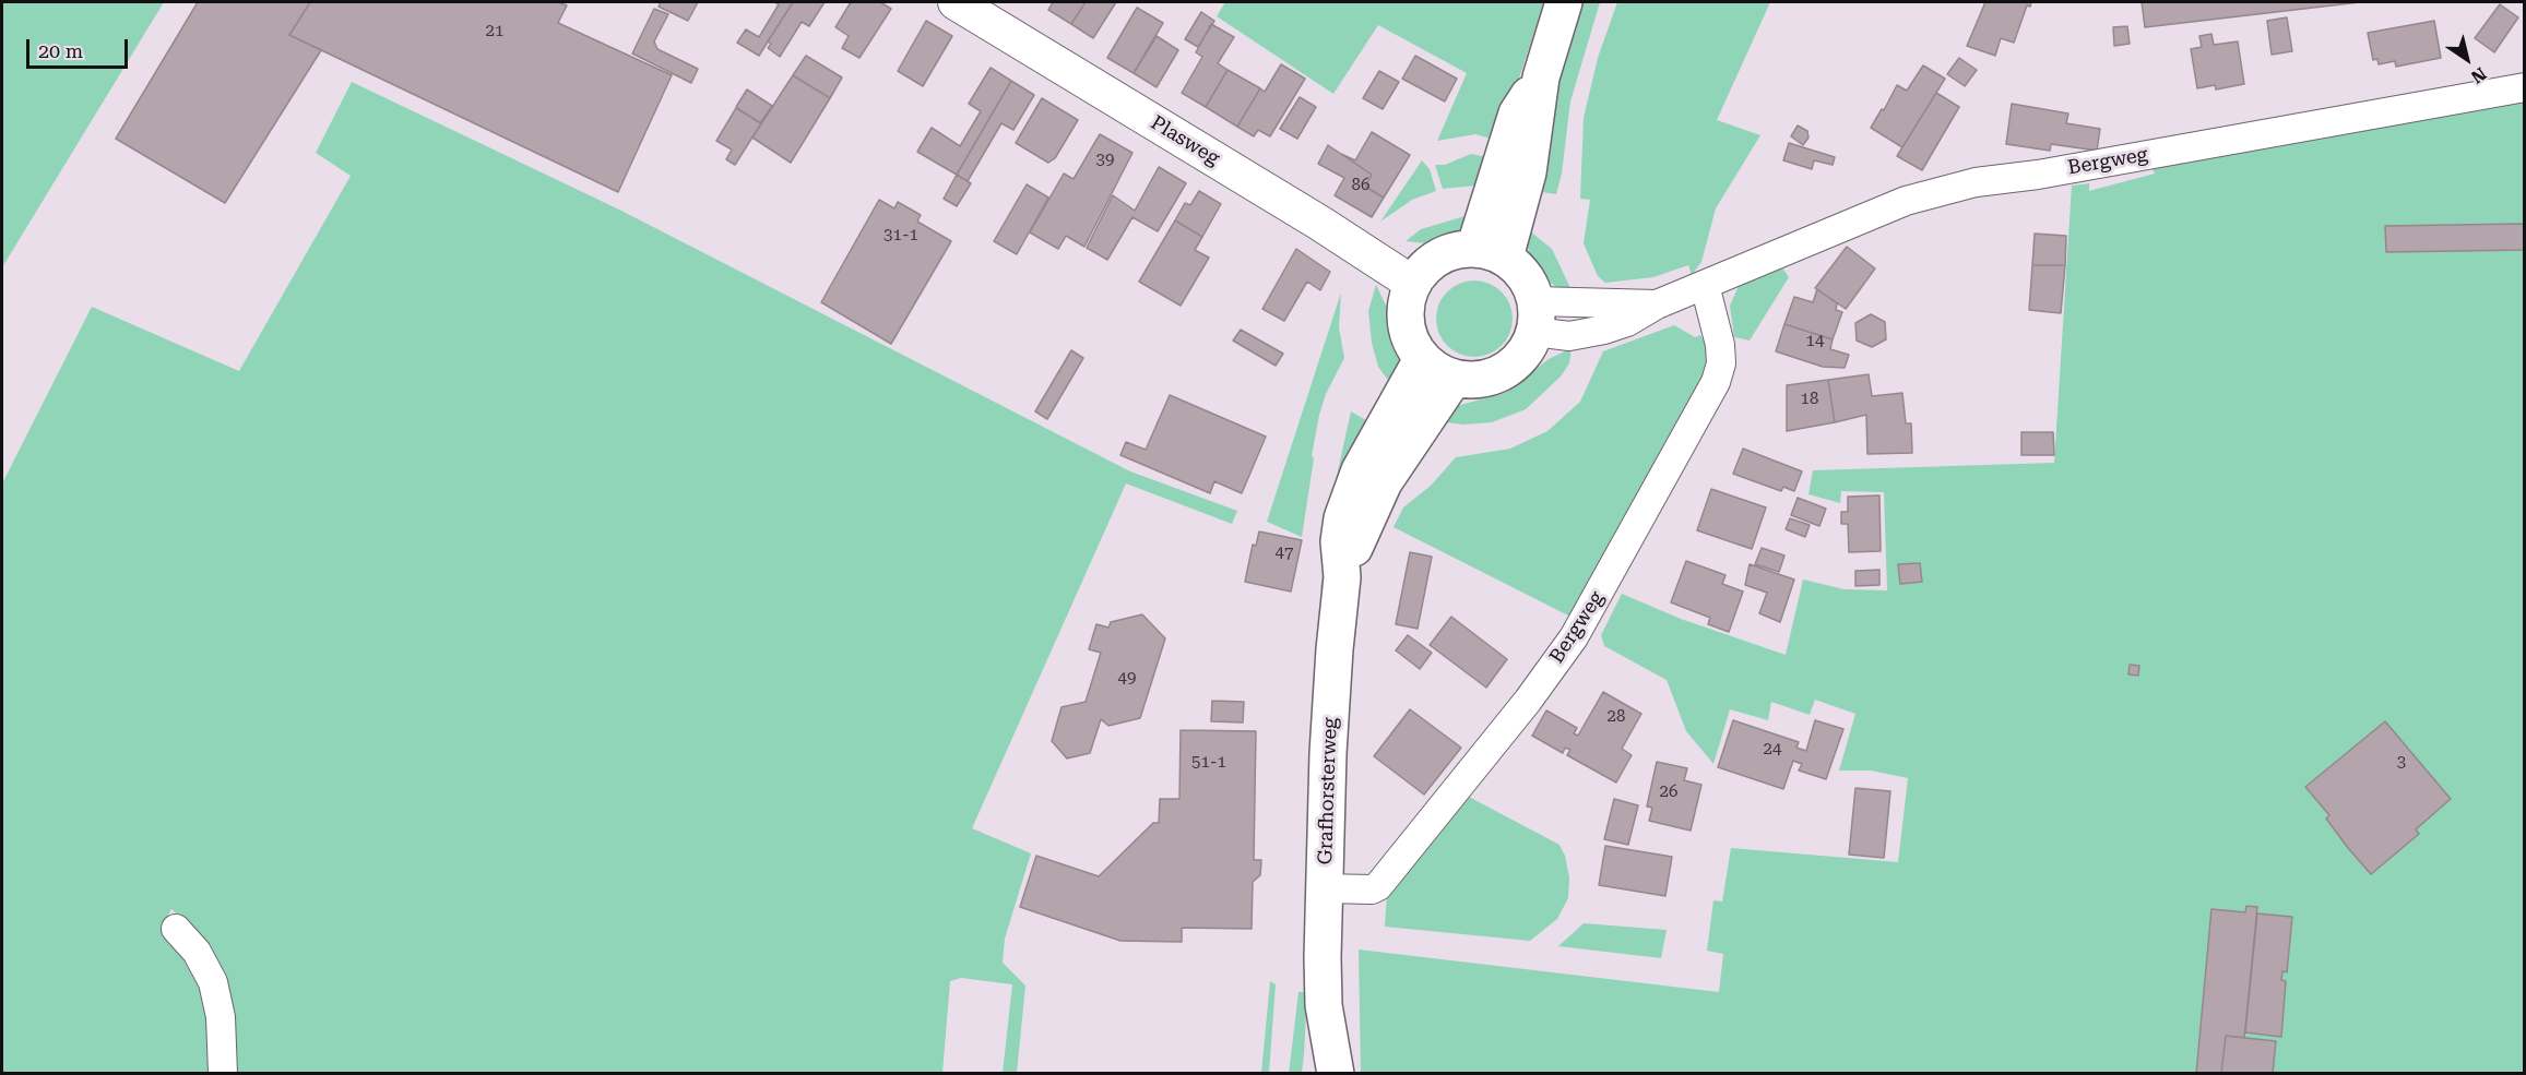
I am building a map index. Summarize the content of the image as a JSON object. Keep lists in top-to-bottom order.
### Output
{
  "streets": {
    "main road": ["Grafhorsterweg"],
    "street": ["Plasweg", "Bergweg"]
  },
  "crossings": [
    ["Plasweg", "Bergweg"],
    ["Plasweg", "Grafhorsterweg"],
    ["Bergweg", "Grafhorsterweg"]
  ],
  "house_numbers": [
    "21",
    "39",
    "86",
    "31-1",
    "14",
    "18",
    "47",
    "49",
    "28",
    "24",
    "51-1",
    "3",
    "26"
  ],
  "scale_bar": "20 m",
  "north": "bottom right"
}
